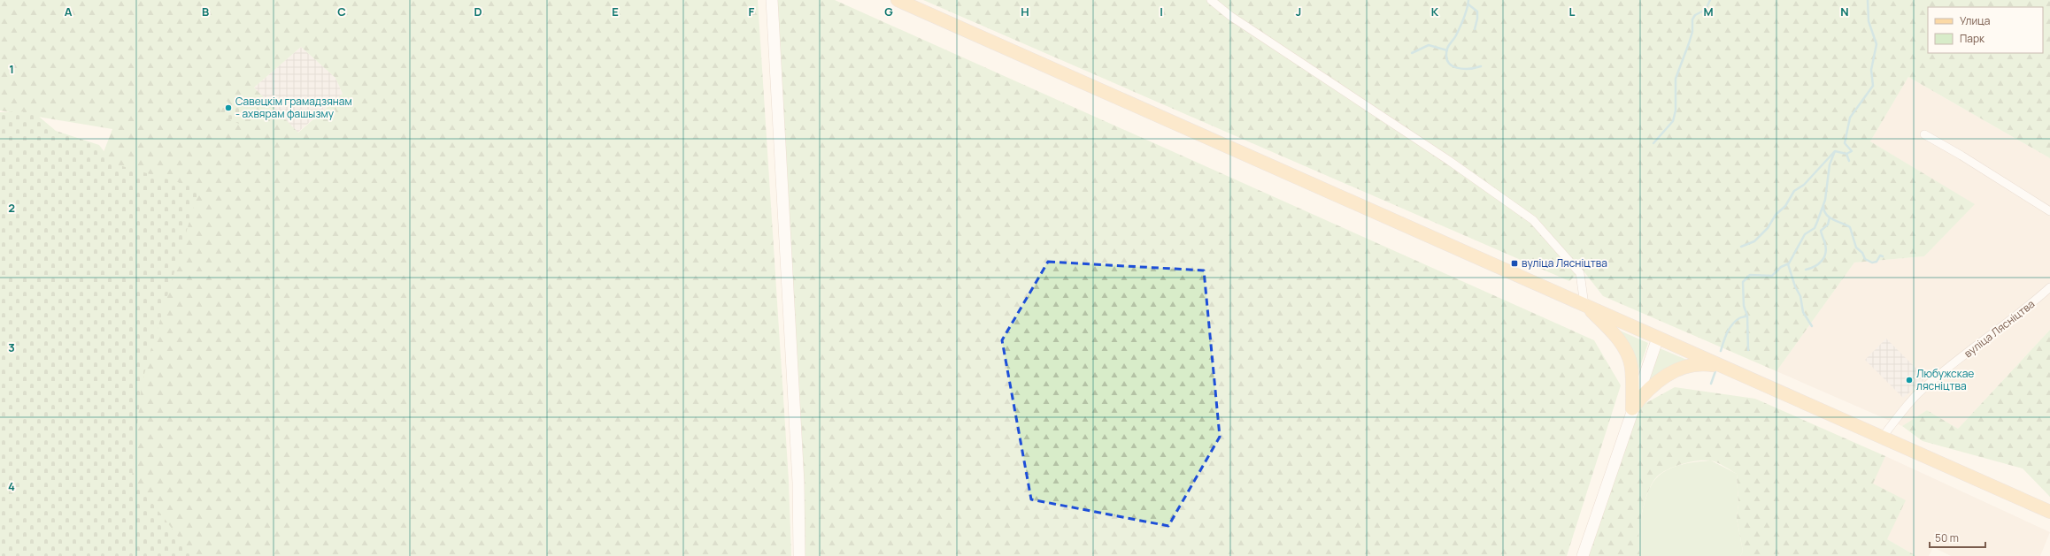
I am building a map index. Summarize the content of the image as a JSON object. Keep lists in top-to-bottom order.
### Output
{
  "streets": {
    "street": ["вуліца Лясніцтва"]
  },
  "places": {
    "other": ["Савецкім грамадзянам - ахвярам фашызму", "Любужскае лясніцтва"],
    "transit": ["вуліца Лясніцтва"]
  },
  "legend": ["Улица", "Парк"],
  "scale_bar": "50 m",
  "grid": {
    "columns": [
      "A",
      "B",
      "C",
      "D",
      "E",
      "F",
      "G",
      "H",
      "I",
      "J",
      "K",
      "L",
      "M",
      "N"
    ],
    "rows": [
      "1",
      "2",
      "3",
      "4"
    ]
  }
}
